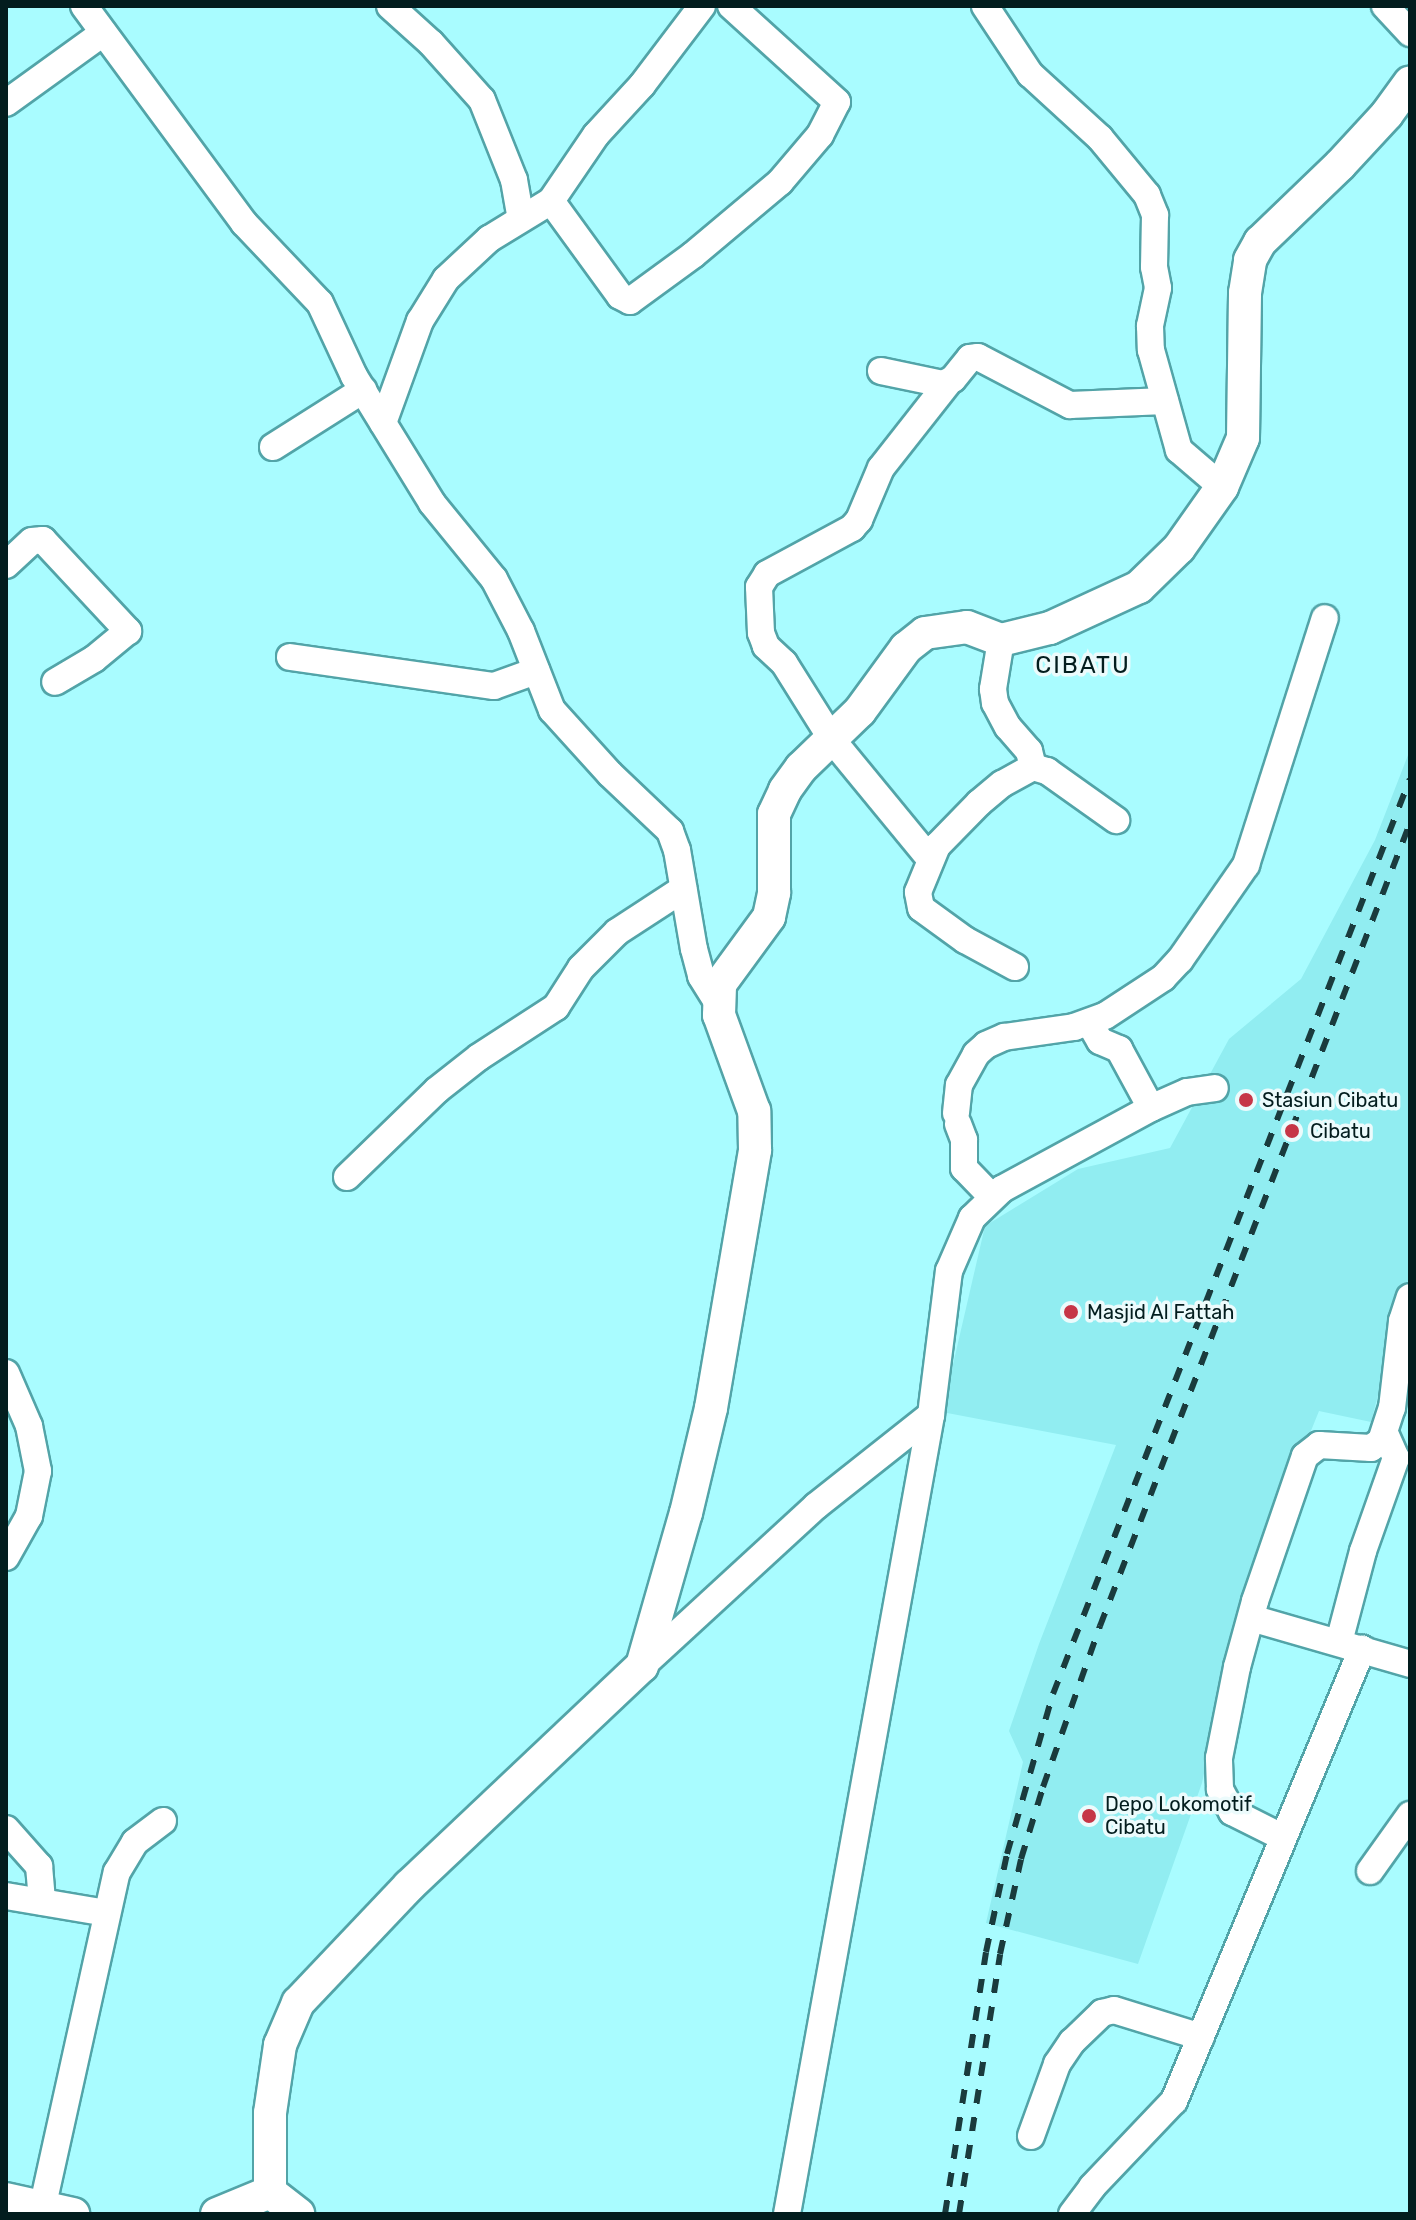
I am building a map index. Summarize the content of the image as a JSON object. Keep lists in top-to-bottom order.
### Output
{
  "districts": ["CIBATU"],
  "places": [
    "Stasiun Cibatu",
    "Cibatu",
    "Masjid Al Fattah",
    "Depo Lokomotif Cibatu"
  ]
}
